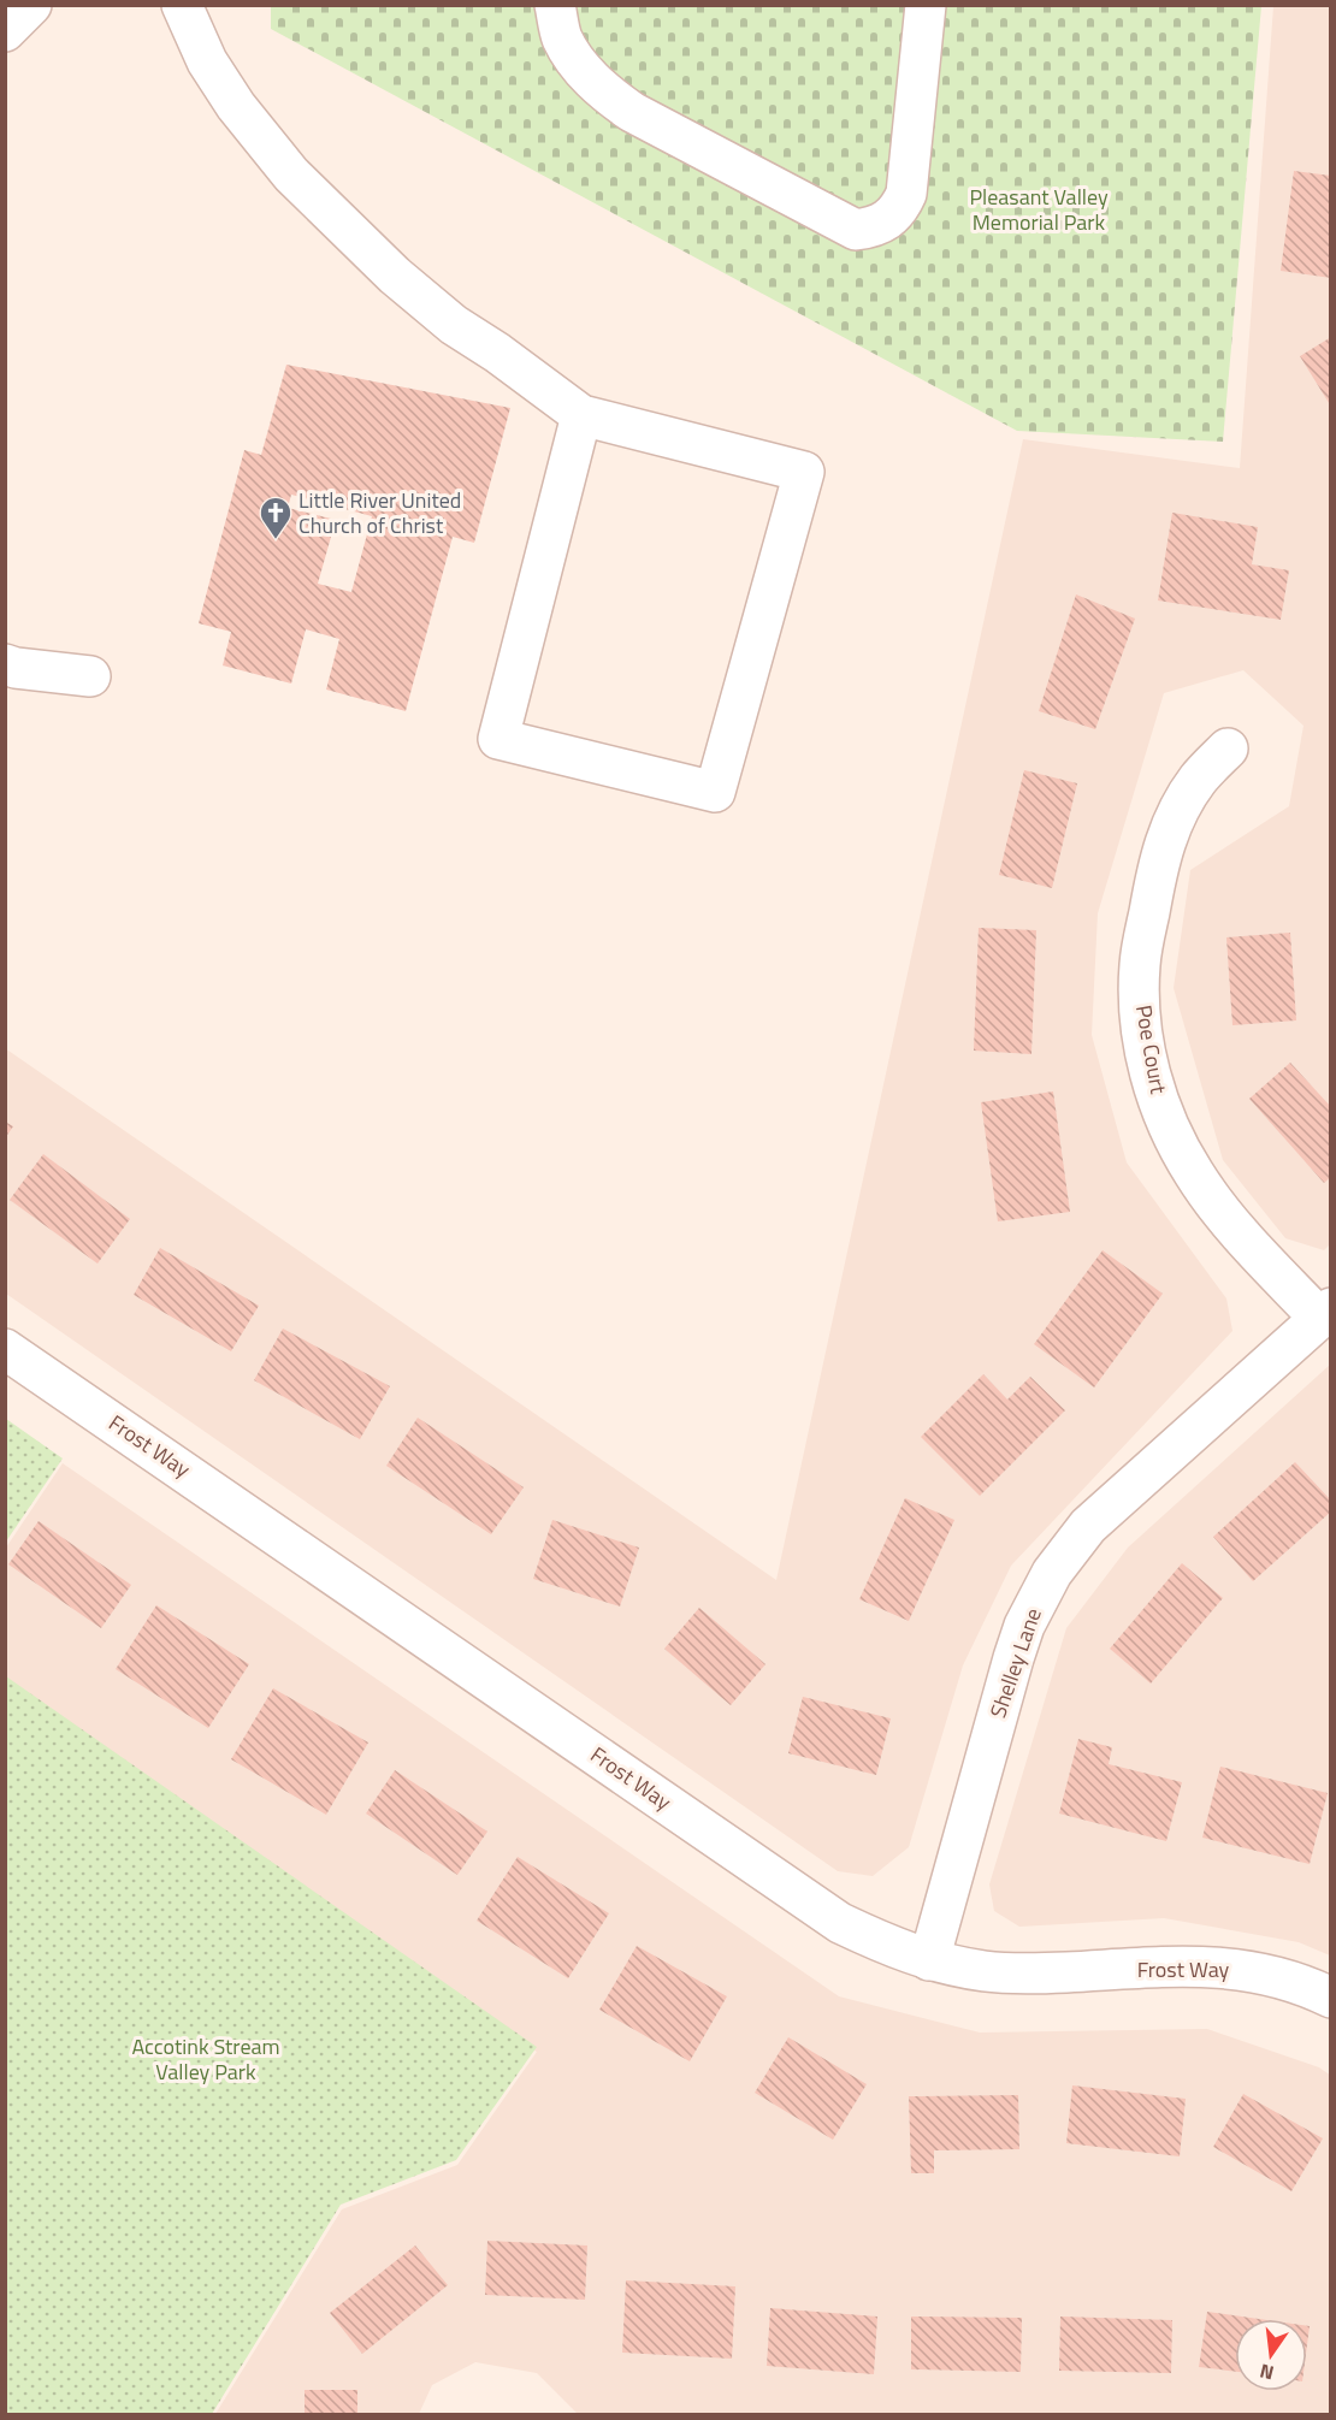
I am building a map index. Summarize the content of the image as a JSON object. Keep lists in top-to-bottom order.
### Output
{
  "streets": {
    "street": ["Poe Court", "Frost Way", "Shelley Lane"]
  },
  "crossings": [
    ["Poe Court", "Shelley Lane"],
    ["Frost Way", "Shelley Lane"]
  ],
  "parks": ["Pleasant Valley Memorial Park", "Accotink Stream Valley Park"],
  "places": {
    "church": ["Little River United Church of Christ"]
  },
  "north": "bottom"
}
